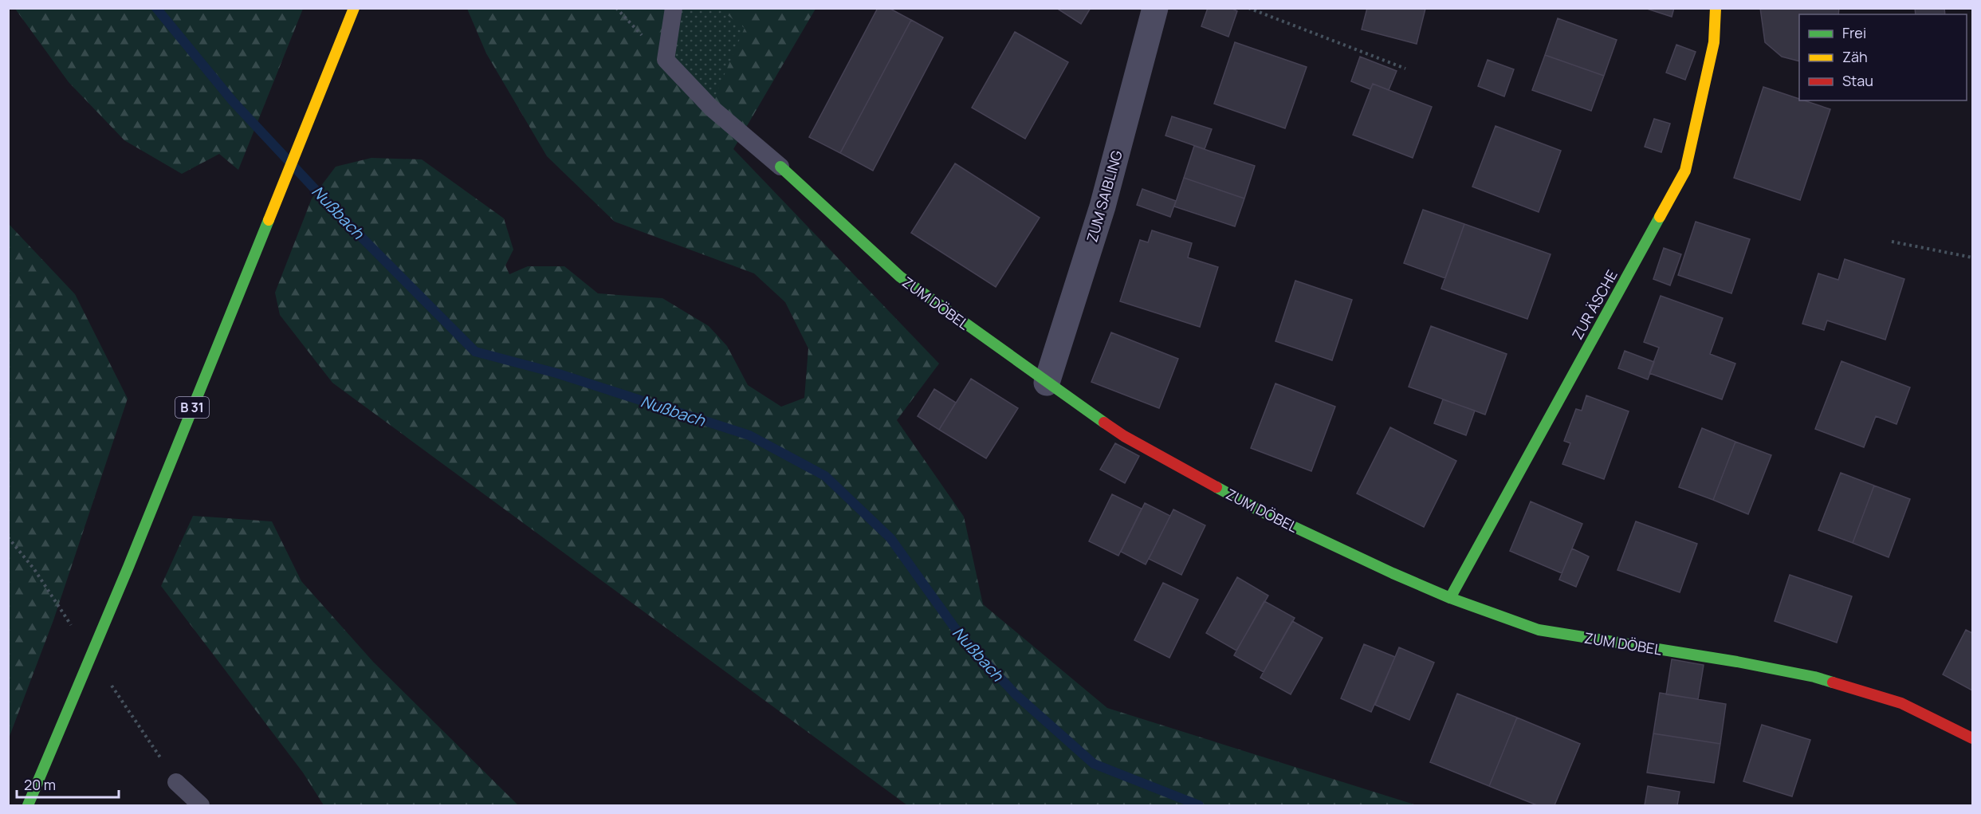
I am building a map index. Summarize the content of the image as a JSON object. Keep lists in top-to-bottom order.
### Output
{
  "streets": {
    "street": [
      "ZUM SAIBLING",
      "ZUM DÖBEL",
      "ZUR ÄSCHE",
      "B 31"
    ]
  },
  "crossings": [
    ["ZUM SAIBLING", "ZUM DÖBEL"],
    ["ZUM DÖBEL", "ZUR ÄSCHE"]
  ],
  "water": ["Nußbach"],
  "legend": ["Frei", "Zäh", "Stau"],
  "scale_bar": "20 m"
}
